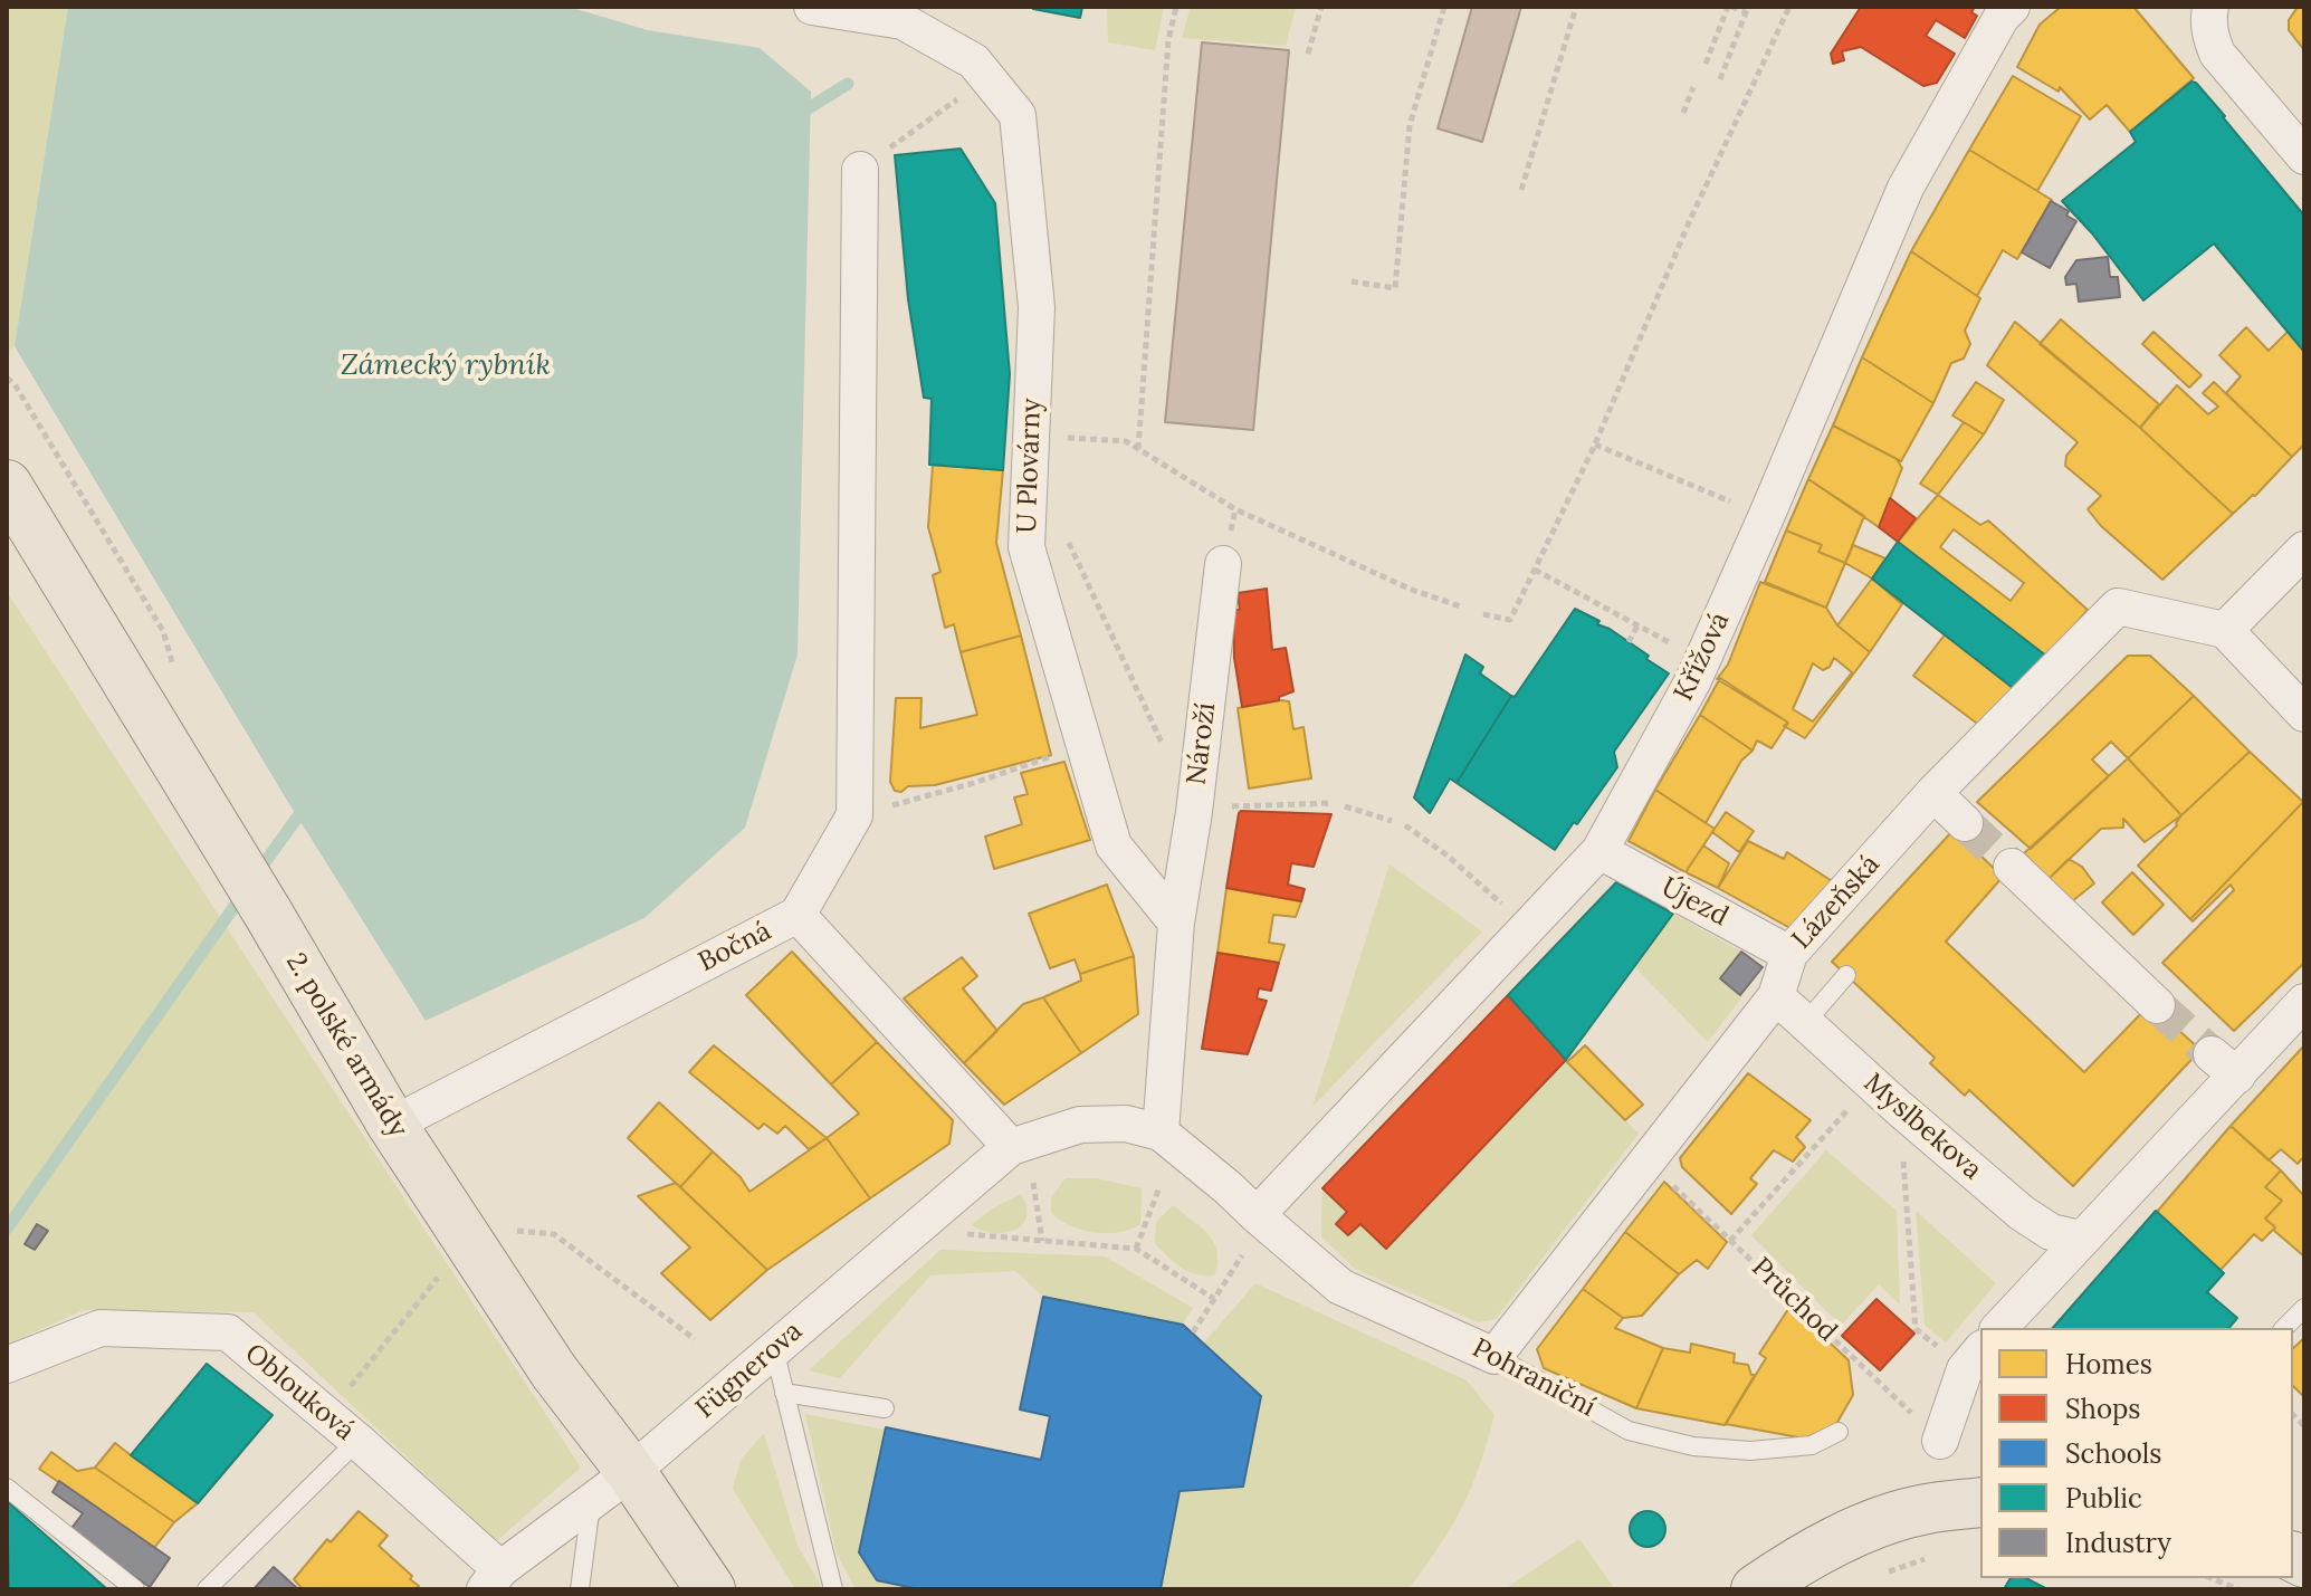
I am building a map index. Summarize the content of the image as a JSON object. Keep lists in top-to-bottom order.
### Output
{
  "streets": {
    "main road": ["2. polské armády"],
    "street": [
      "U Plovárny",
      "Křížová",
      "Nároží",
      "Újezd",
      "Lázeňská",
      "Bočná",
      "Myslbekova",
      "Fügnerova",
      "Pohraniční",
      "Oblouková"
    ],
    "path": ["Průchod"]
  },
  "crossings": [
    ["U Plovárny", "Nároží"],
    ["Křížová", "Újezd"],
    ["Křížová", "Pohraniční"],
    ["Újezd", "Lázeňská"],
    ["Lázeňská", "Myslbekova"],
    ["Lázeňská", "Průchod"],
    ["Lázeňská", "Pohraniční"],
    ["Bočná", "2. polské armády"],
    ["Bočná", "Fügnerova"],
    ["2. polské armády", "Fügnerova"],
    ["Fügnerova", "Oblouková"]
  ],
  "water": ["Zámecký rybník"],
  "legend": [
    "Homes",
    "Shops",
    "Schools",
    "Public",
    "Industry"
  ]
}
